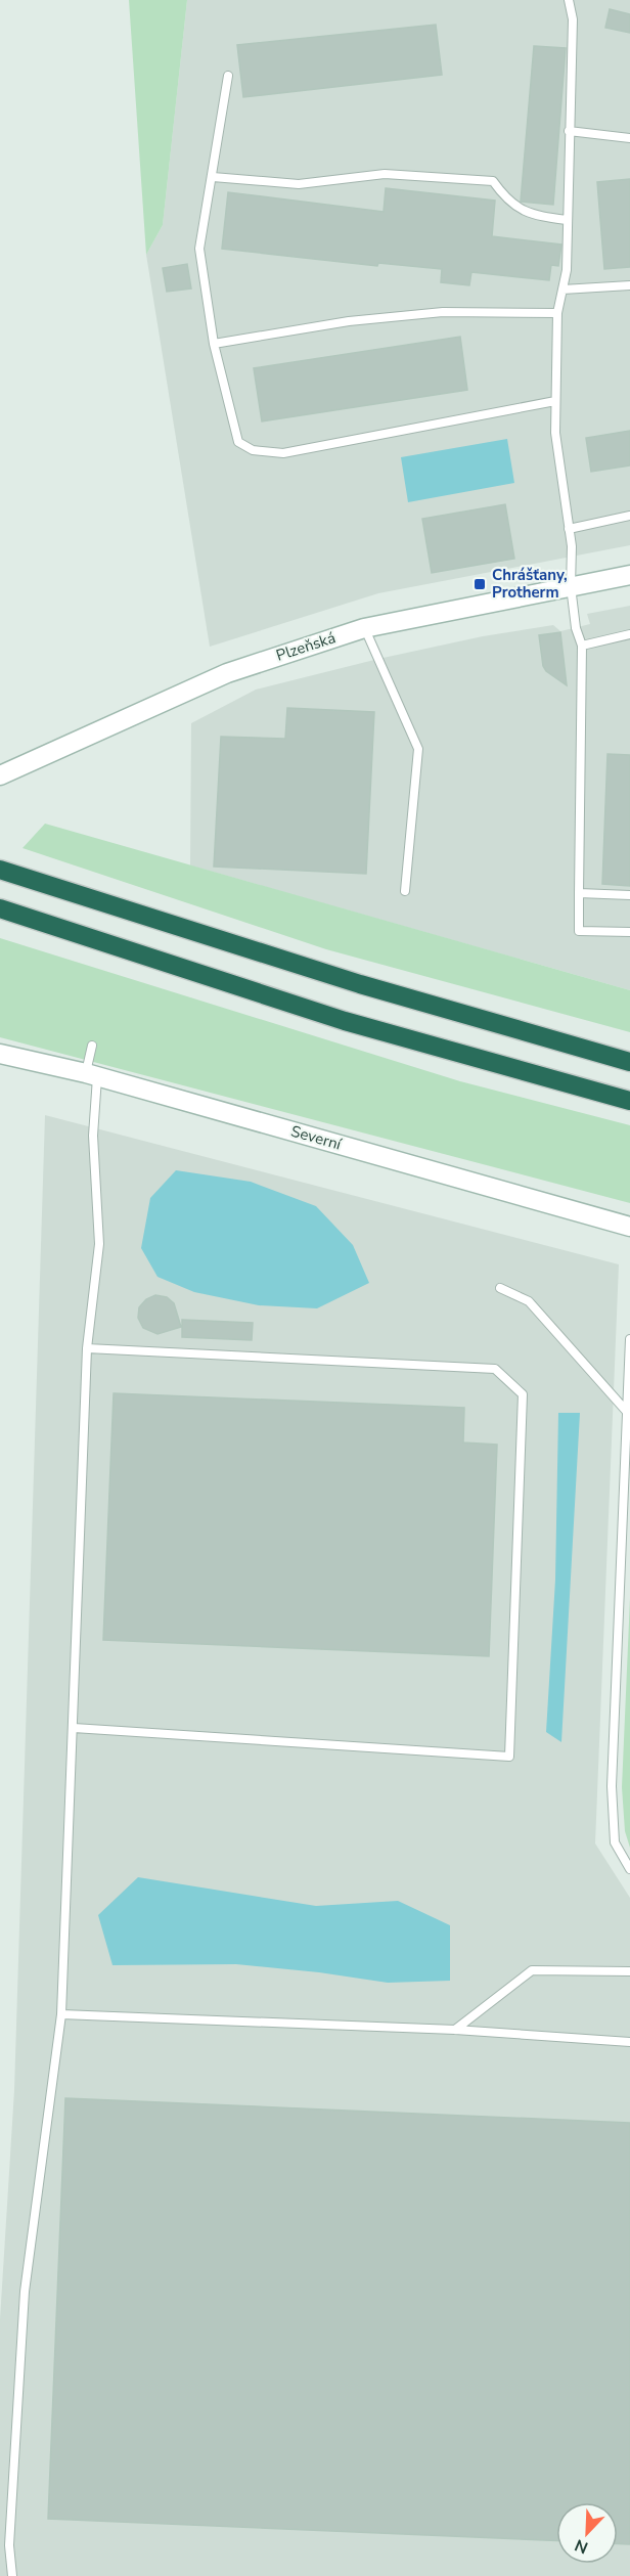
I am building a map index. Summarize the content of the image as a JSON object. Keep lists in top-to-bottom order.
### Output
{
  "streets": {
    "main road": ["Plzeňská", "Severní"]
  },
  "places": {
    "transit": ["Chrášťany, Protherm"]
  },
  "north": "bottom left"
}
